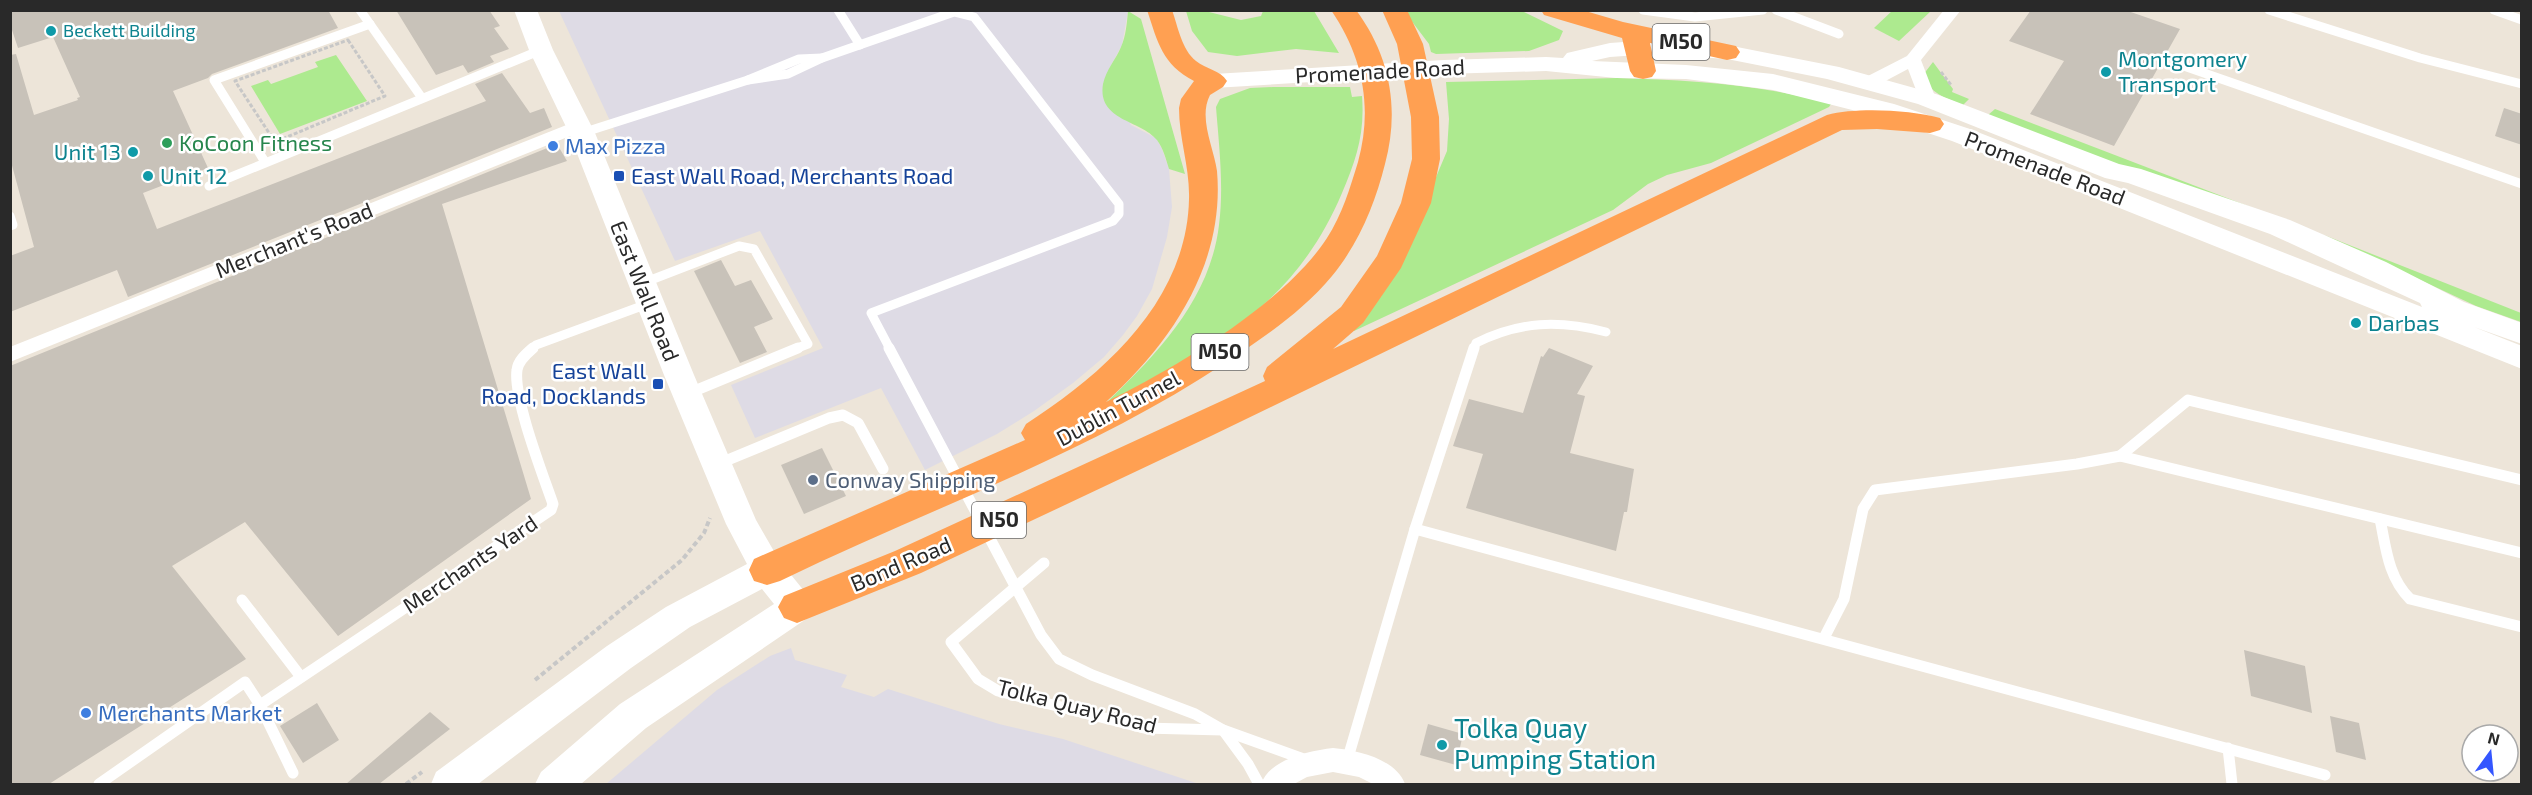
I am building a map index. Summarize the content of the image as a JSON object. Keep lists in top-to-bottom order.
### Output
{
  "streets": {
    "highway": [
      "M50",
      "Dublin Tunnel",
      "N50",
      "Bond Road"
    ],
    "street": ["Promenade Road", "Merchant's Road", "East Wall Road"],
    "lane": ["Merchants Yard", "Tolka Quay Road"]
  },
  "crossings": [
    ["M50", "Promenade Road"],
    ["M50", "Bond Road"],
    ["Merchant's Road", "East Wall Road"],
    ["East Wall Road", "Merchants Yard"],
    ["East Wall Road", "Bond Road"]
  ],
  "places": {
    "other": [
      "Beckett Building",
      "Montgomery Transport",
      "KoCoon Fitness",
      "Max Pizza",
      "Unit 13",
      "Unit 12",
      "Darbas",
      "Conway Shipping",
      "Merchants Market",
      "Tolka Quay Pumping Station"
    ],
    "transit": ["East Wall Road, Merchants Road", "East Wall Road, Docklands"]
  },
  "north": "top"
}
